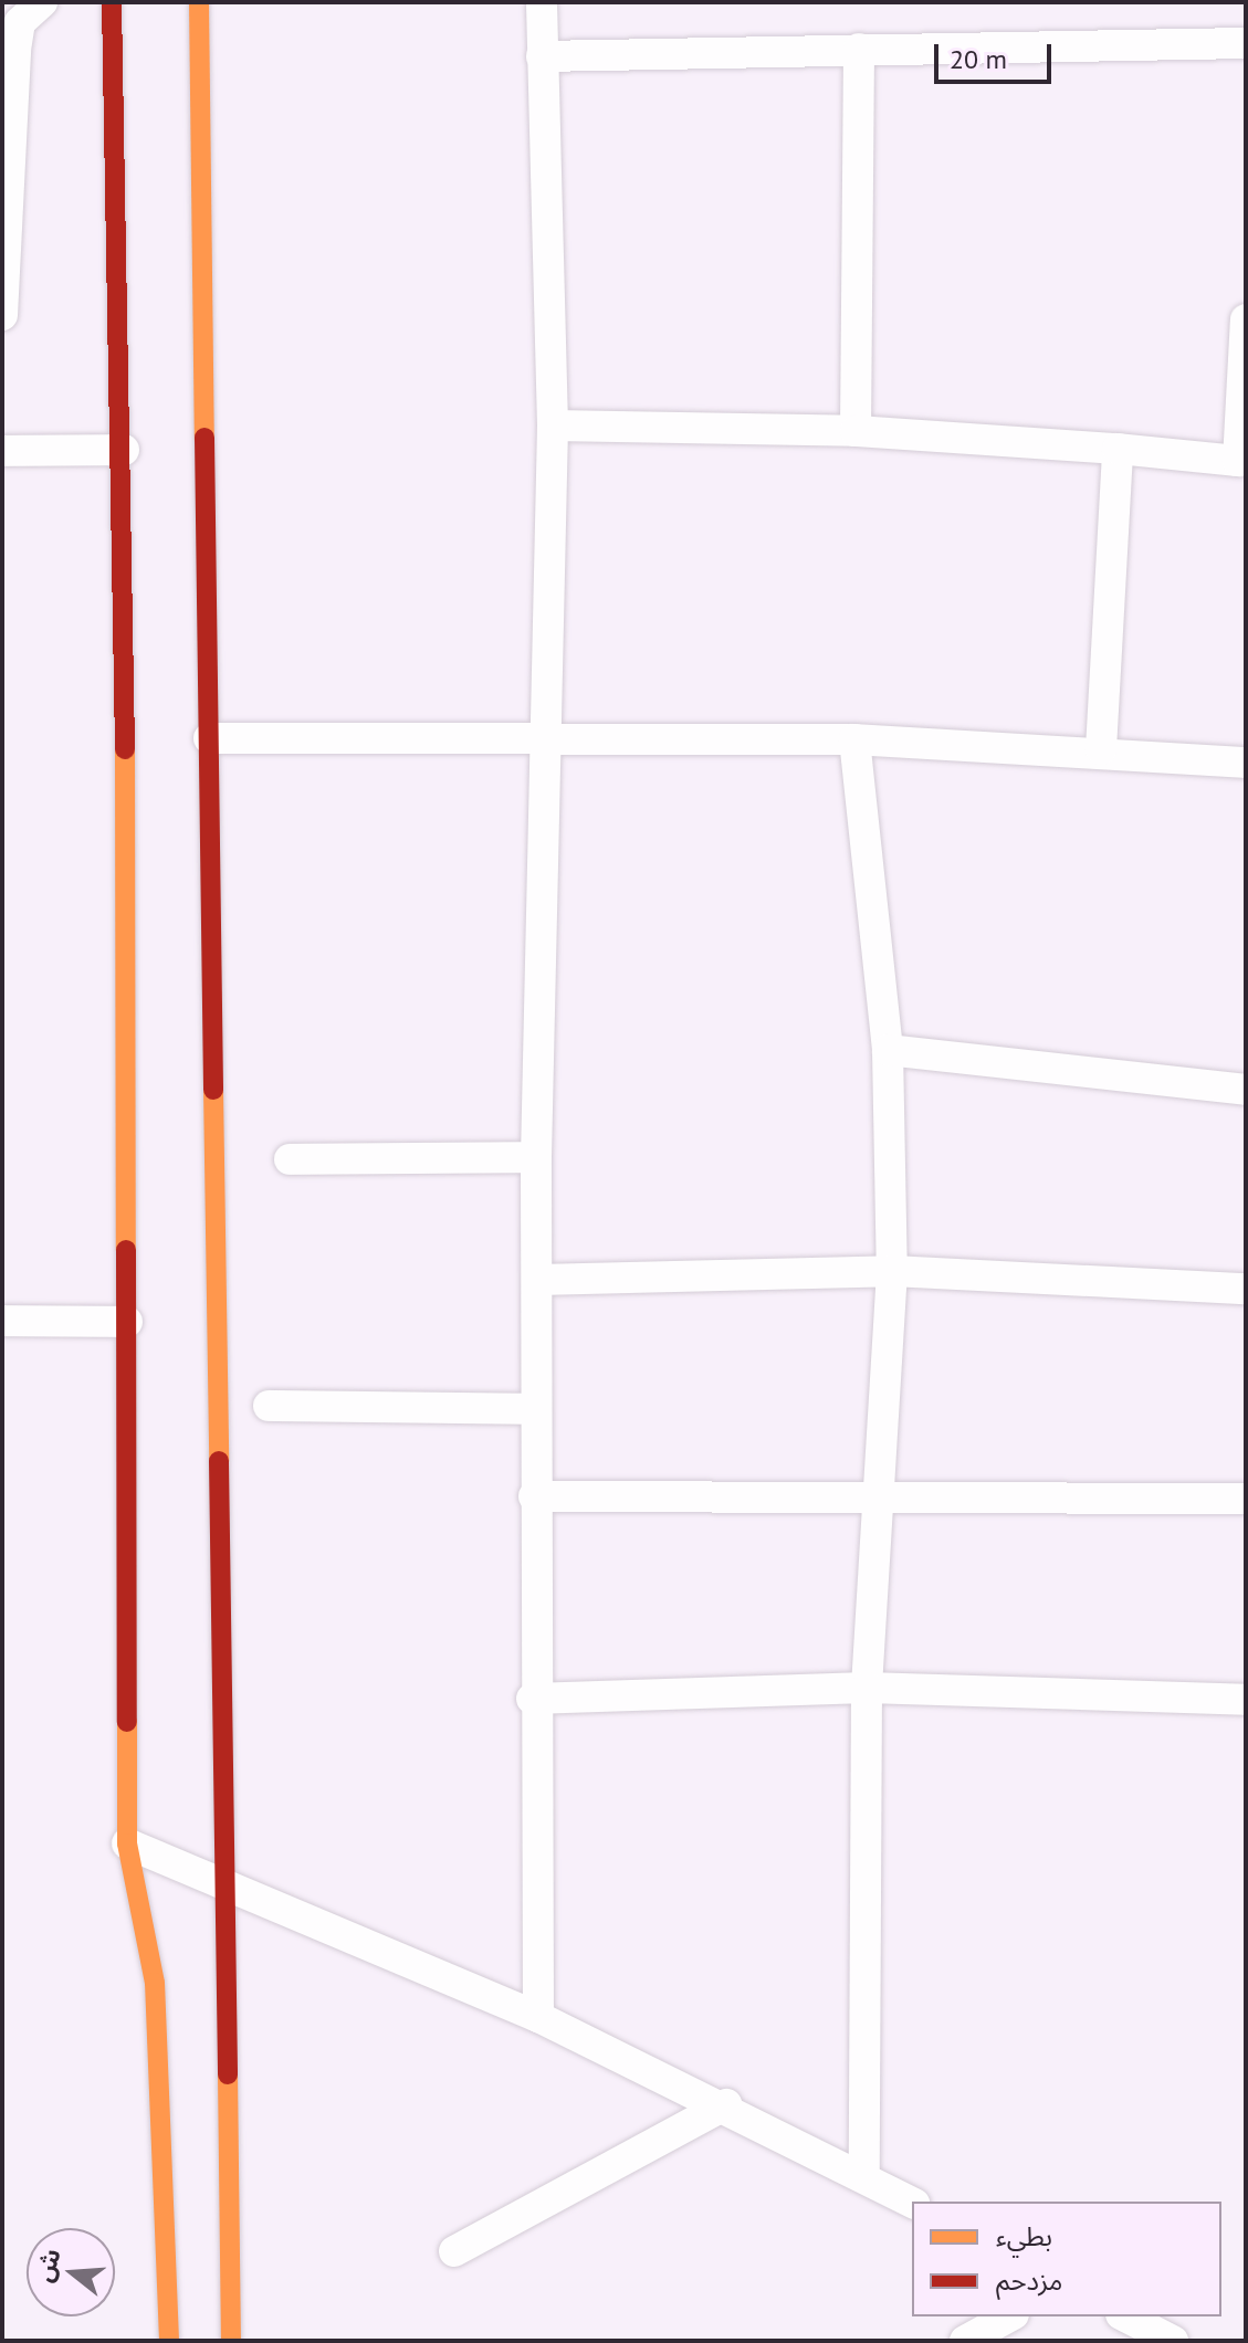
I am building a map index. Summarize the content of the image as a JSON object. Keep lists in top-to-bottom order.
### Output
{
  "legend": ["بطيء", "مزدحم"],
  "scale_bar": "20 m",
  "north": "left"
}
